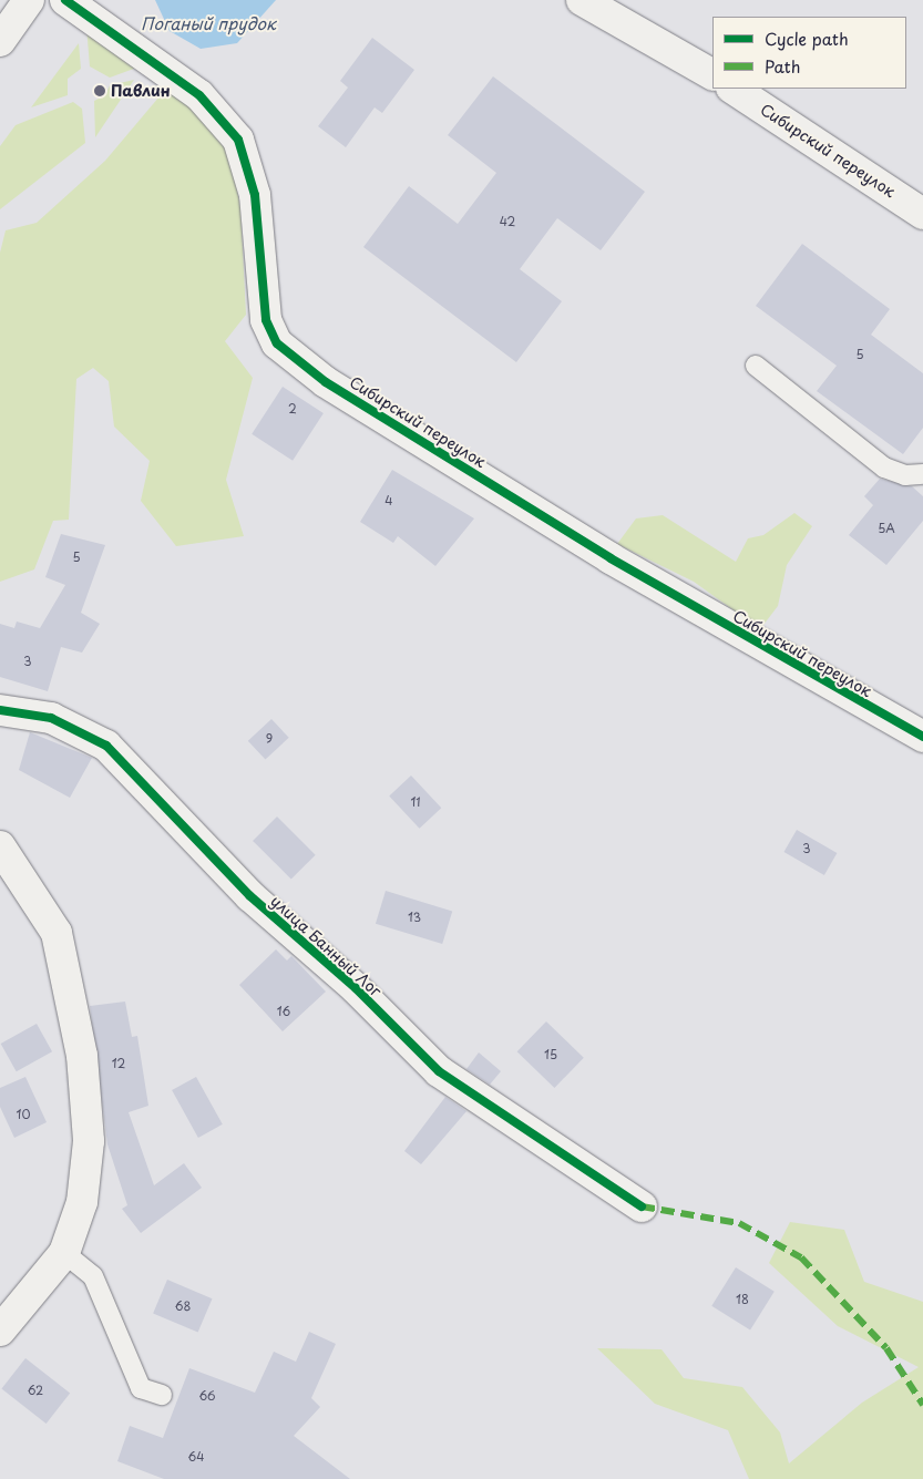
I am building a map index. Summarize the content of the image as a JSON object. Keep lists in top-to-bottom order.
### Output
{
  "streets": {
    "street": ["Сибирский переулок", "улица Банный Лог"]
  },
  "water": ["Поганый прудок"],
  "places": ["Павлин"],
  "house_numbers": [
    "42",
    "5",
    "2",
    "4",
    "5А",
    "5",
    "3",
    "9",
    "11",
    "3",
    "13",
    "16",
    "15",
    "12",
    "10",
    "18",
    "68",
    "62",
    "66",
    "64"
  ],
  "legend": ["Cycle path", "Path"]
}
